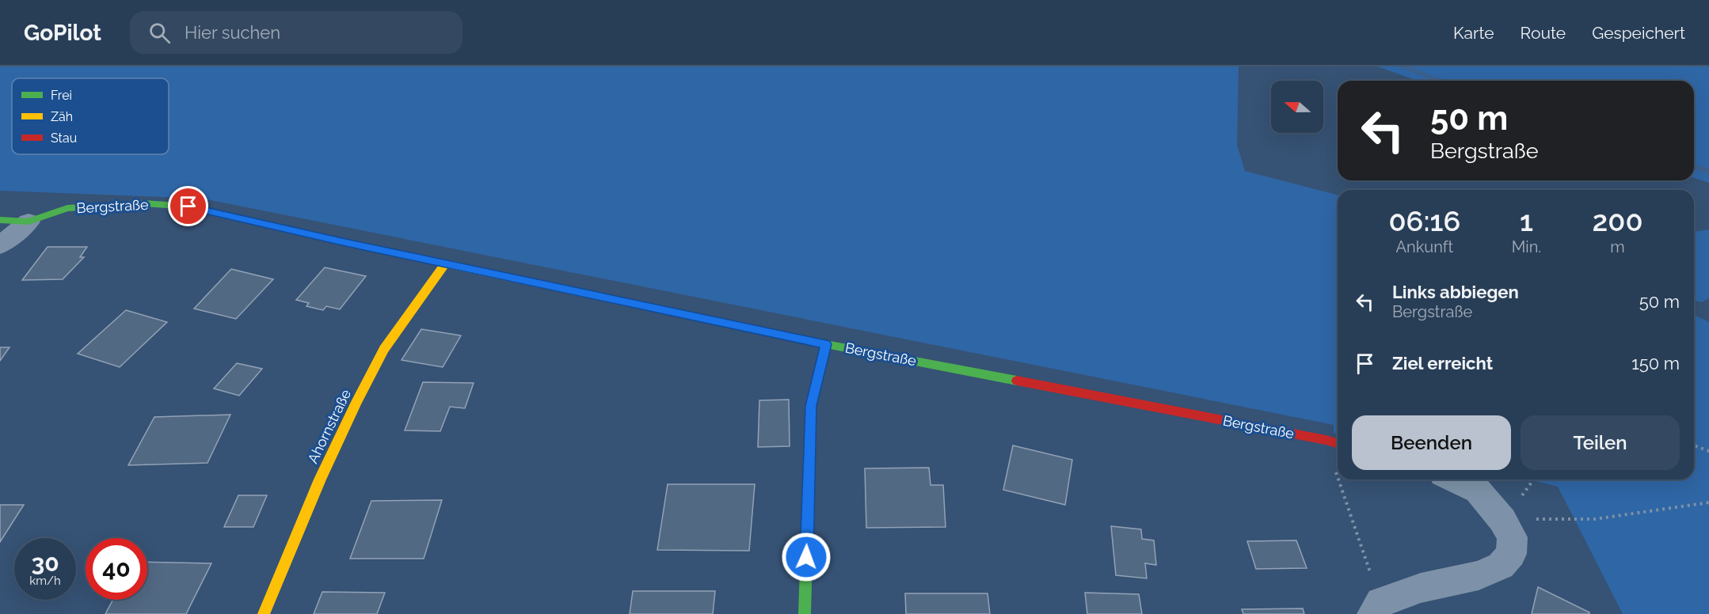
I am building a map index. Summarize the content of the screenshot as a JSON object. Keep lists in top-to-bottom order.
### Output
{
  "streets": {
    "street": ["Bergstraße", "Ahornstraße"]
  },
  "crossings": [
    ["Bergstraße", "Ahornstraße"]
  ],
  "legend": ["Frei", "Zäh", "Stau"],
  "north": "left",
  "page": {
    "header": "GoPilot",
    "search": "Hier suchen",
    "nav": ["Karte", "Route", "Gespeichert"],
    "turn": ["50 m", "Bergstraße"],
    "eta": [
      "06:16",
      "Ankunft",
      "1",
      "Min.",
      "200",
      "m"
    ],
    "list": [
      {
        "name": "Links abbiegen",
        "note": "Bergstraße",
        "value": "50 m"
      },
      {
        "name": "Ziel erreicht",
        "value": "150 m"
      }
    ],
    "buttons": ["Beenden", "Teilen"],
    "speed": "30 km/h",
    "limit": "40"
  }
}
